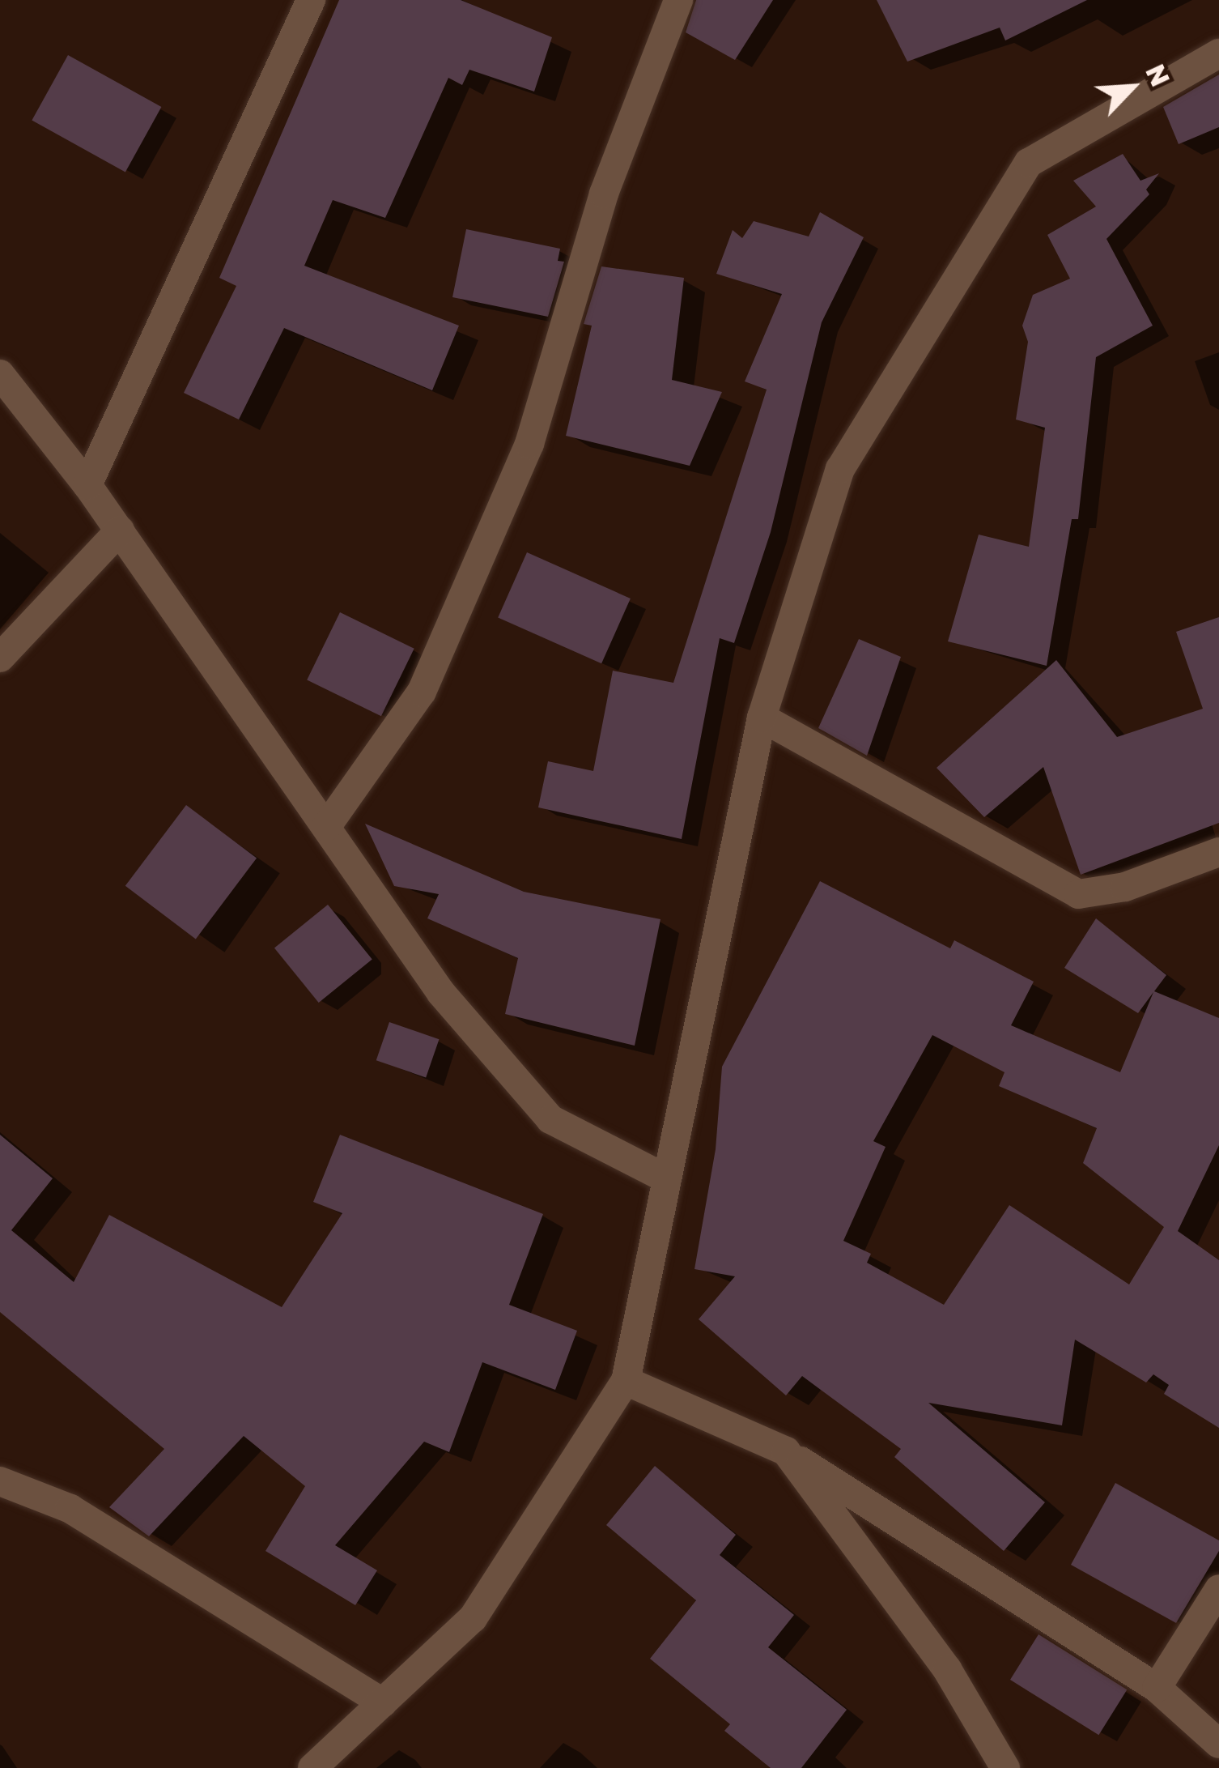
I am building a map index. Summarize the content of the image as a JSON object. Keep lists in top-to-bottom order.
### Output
{
  "north": "top right"
}
